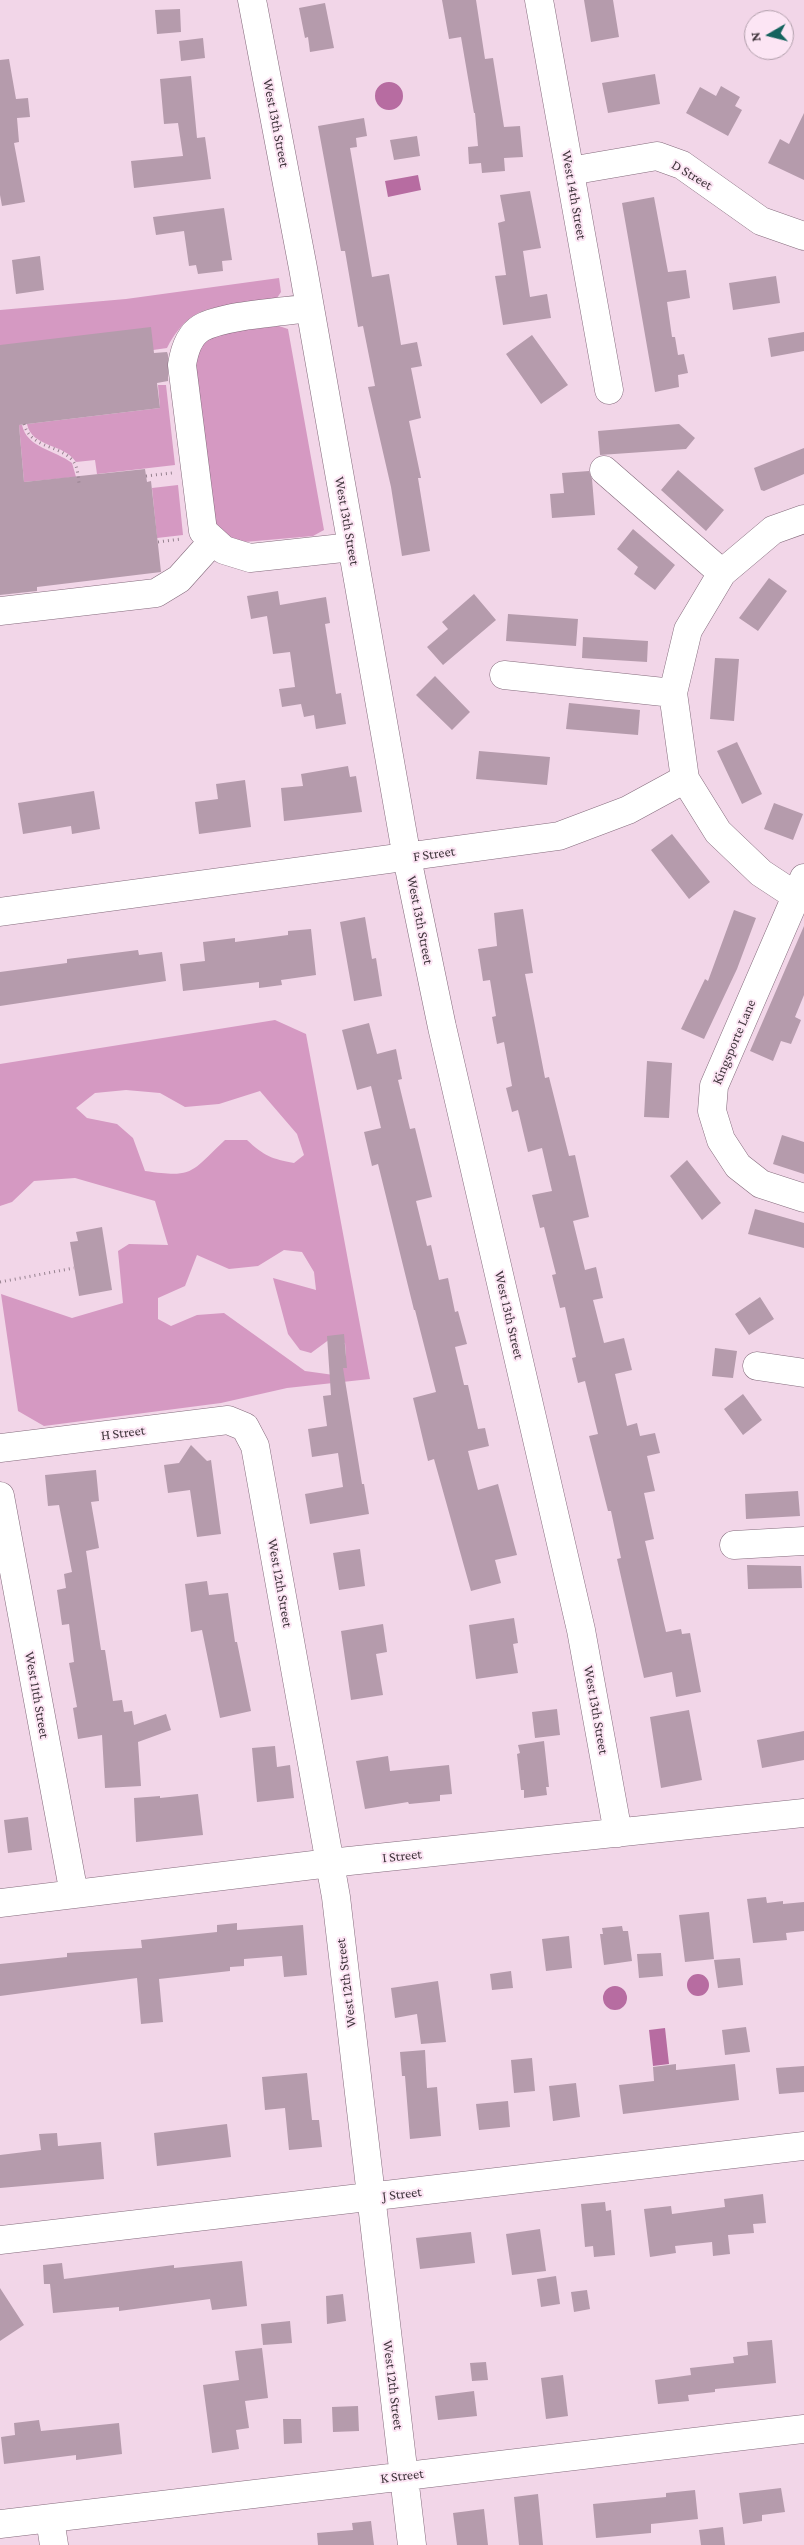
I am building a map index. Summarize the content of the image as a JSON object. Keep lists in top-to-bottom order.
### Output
{
  "streets": {
    "street": [
      "West 13th Street",
      "D Street",
      "West 14th Street",
      "F Street",
      "Kingsporte Lane",
      "H Street",
      "West 12th Street",
      "West 11th Street",
      "I Street",
      "J Street",
      "K Street"
    ]
  },
  "crossings": [
    ["West 13th Street", "F Street"],
    ["West 13th Street", "I Street"],
    ["D Street", "West 14th Street"],
    ["H Street", "West 12th Street"],
    ["West 12th Street", "I Street"],
    ["West 12th Street", "J Street"],
    ["West 12th Street", "K Street"],
    ["West 11th Street", "I Street"]
  ],
  "north": "left"
}
